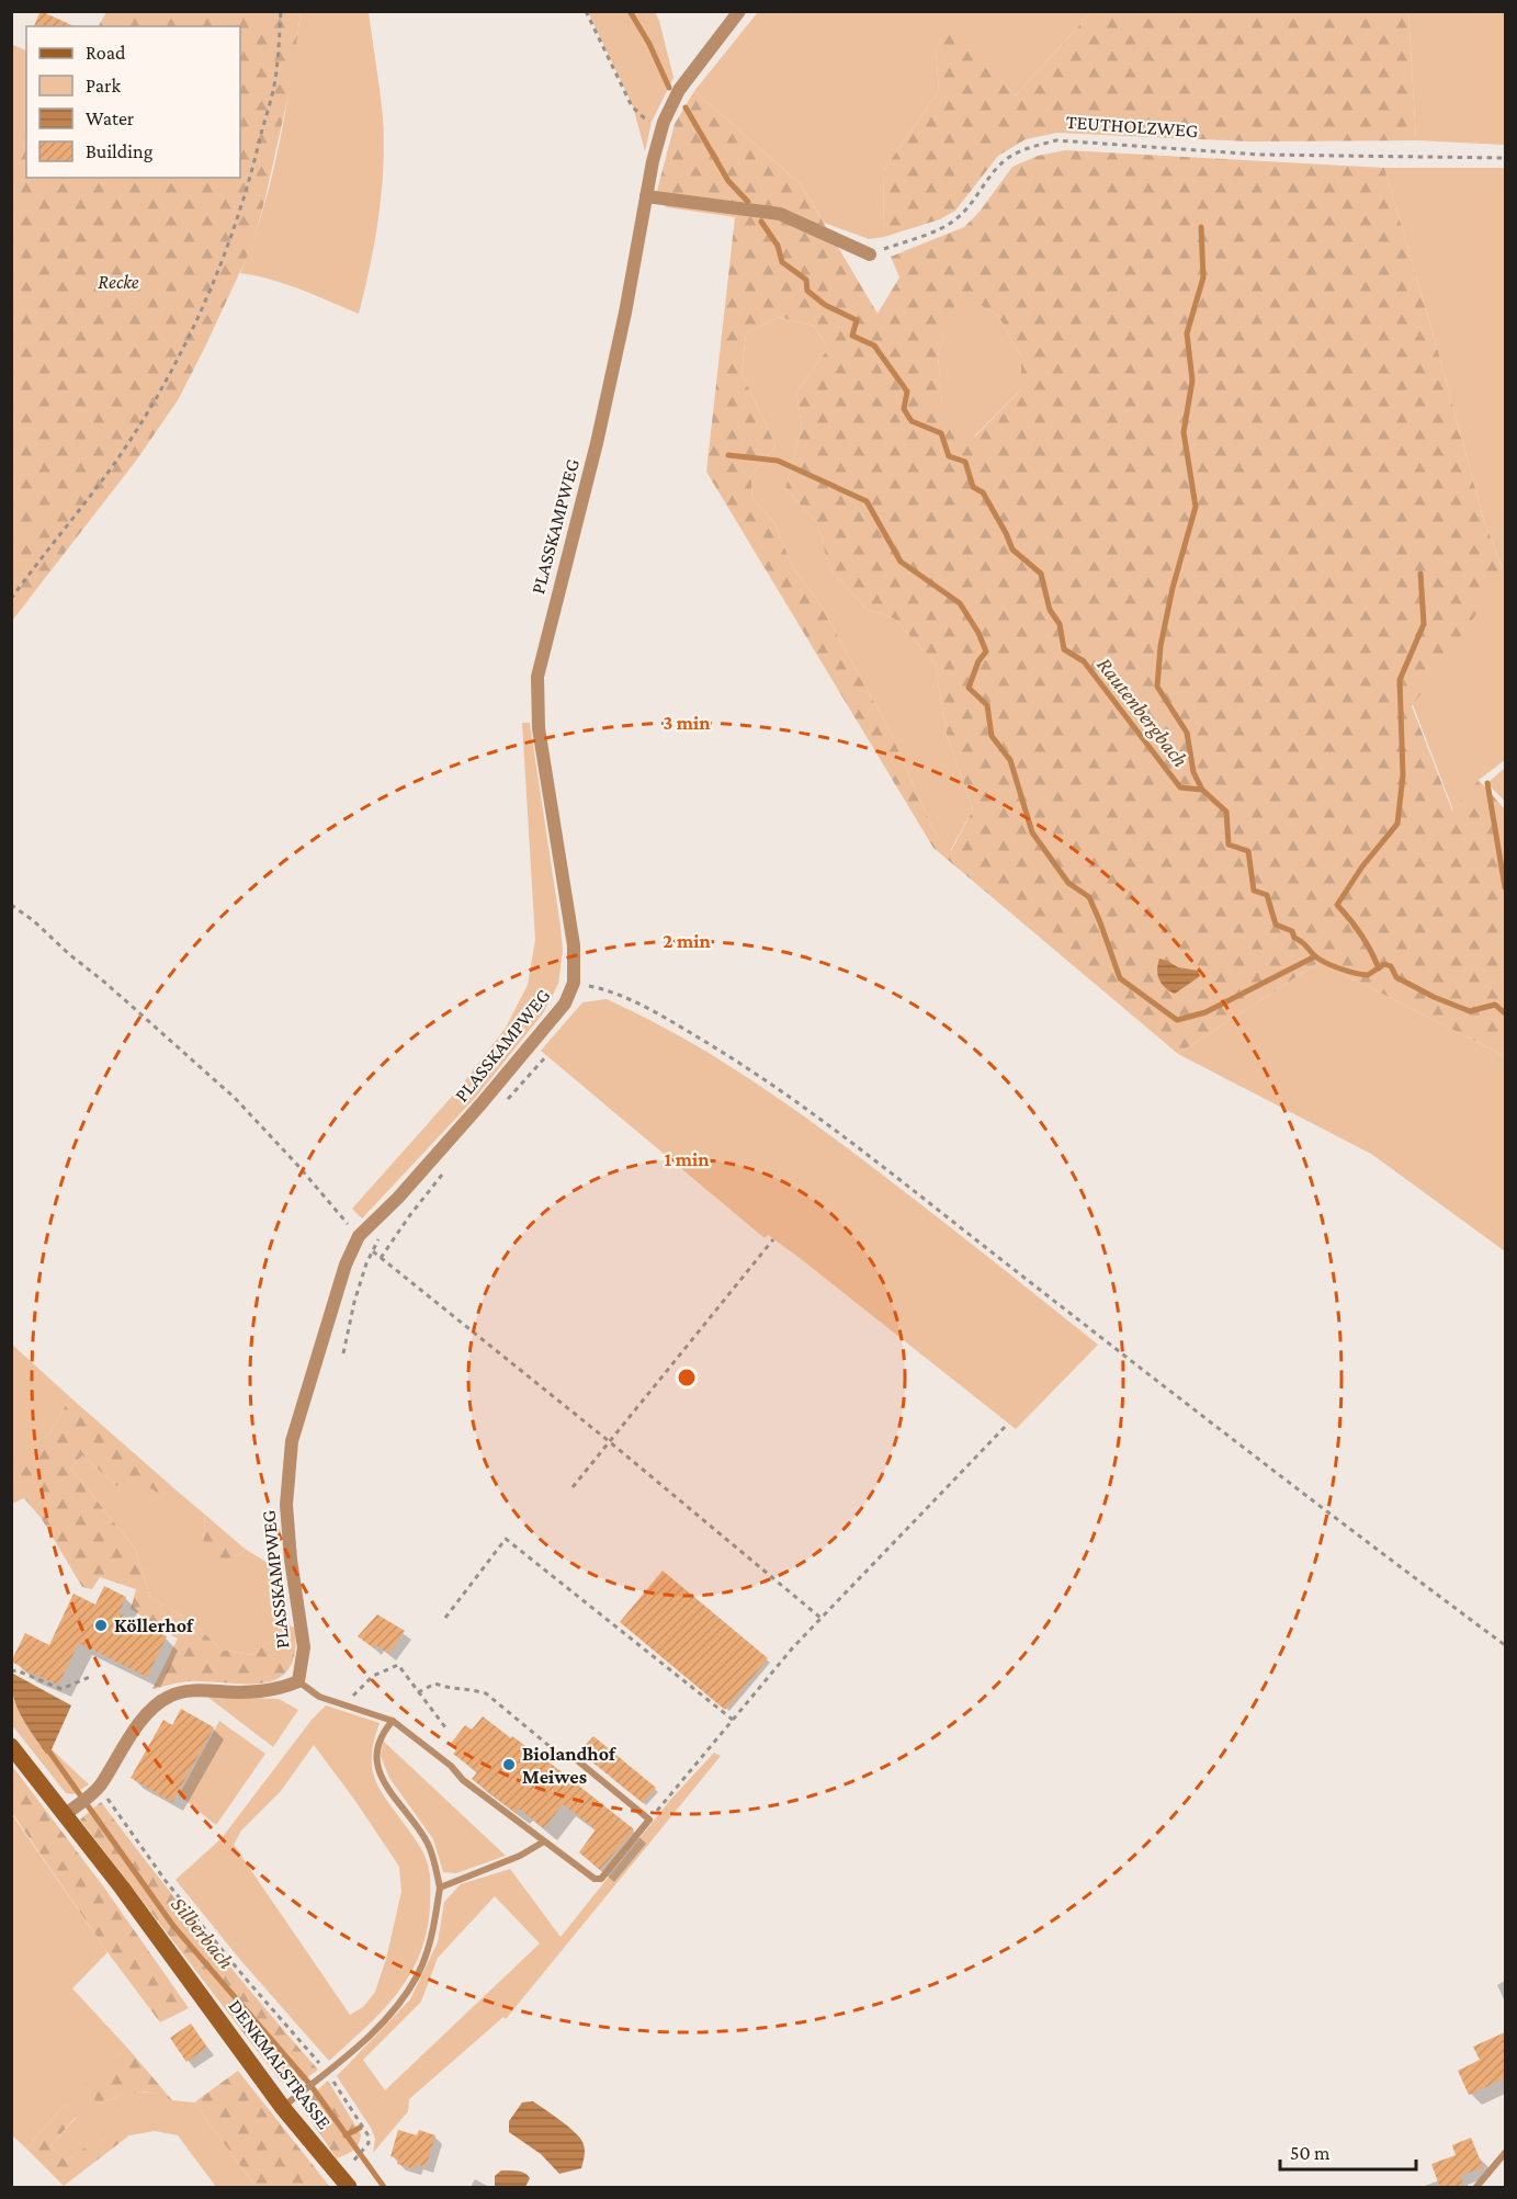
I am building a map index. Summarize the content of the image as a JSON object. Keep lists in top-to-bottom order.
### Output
{
  "streets": {
    "main road": ["DENKMALSTRASSE"],
    "street": ["PLASSKAMPWEG"],
    "path": ["TEUTHOLZWEG"]
  },
  "water": ["Rautenbergbach", "Silberbach"],
  "parks": ["Recke"],
  "places": ["Köllerhof", "Biolandhof Meiwes"],
  "legend": [
    "Road",
    "Park",
    "Water",
    "Building"
  ],
  "scale_bar": "50 m",
  "rings": ["3 min", "2 min", "1 min"]
}
